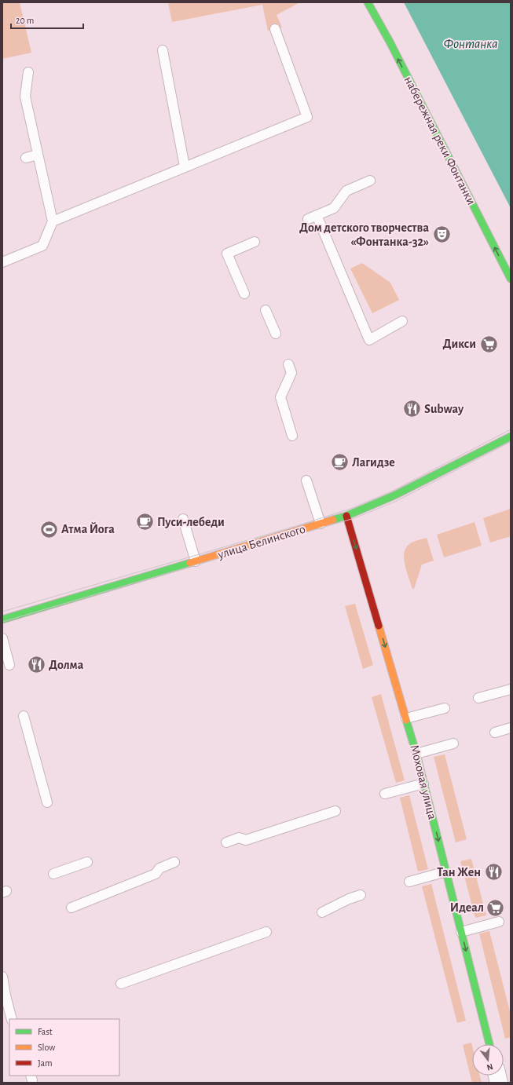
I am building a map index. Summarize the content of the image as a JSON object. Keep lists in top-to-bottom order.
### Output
{
  "streets": {
    "main road": ["набережная реки Фонтанки", "улица Белинского", "Моховая улица"]
  },
  "crossings": [
    ["улица Белинского", "Моховая улица"]
  ],
  "one_way": ["набережная реки Фонтанки", "Моховая улица"],
  "water": ["Фонтанка"],
  "places": {
    "theatre": ["Дом детского творчества «Фонтанка-32»"],
    "supermarket": ["Дикси", "Идеал"],
    "restaurant": ["Subway", "Долма", "Тан Жен"],
    "cafe": ["Лагидзе", "Пуси-лебеди"],
    "sports": ["Атма Йога"]
  },
  "legend": ["Fast", "Slow", "Jam"],
  "scale_bar": "20 m",
  "north": "bottom"
}
